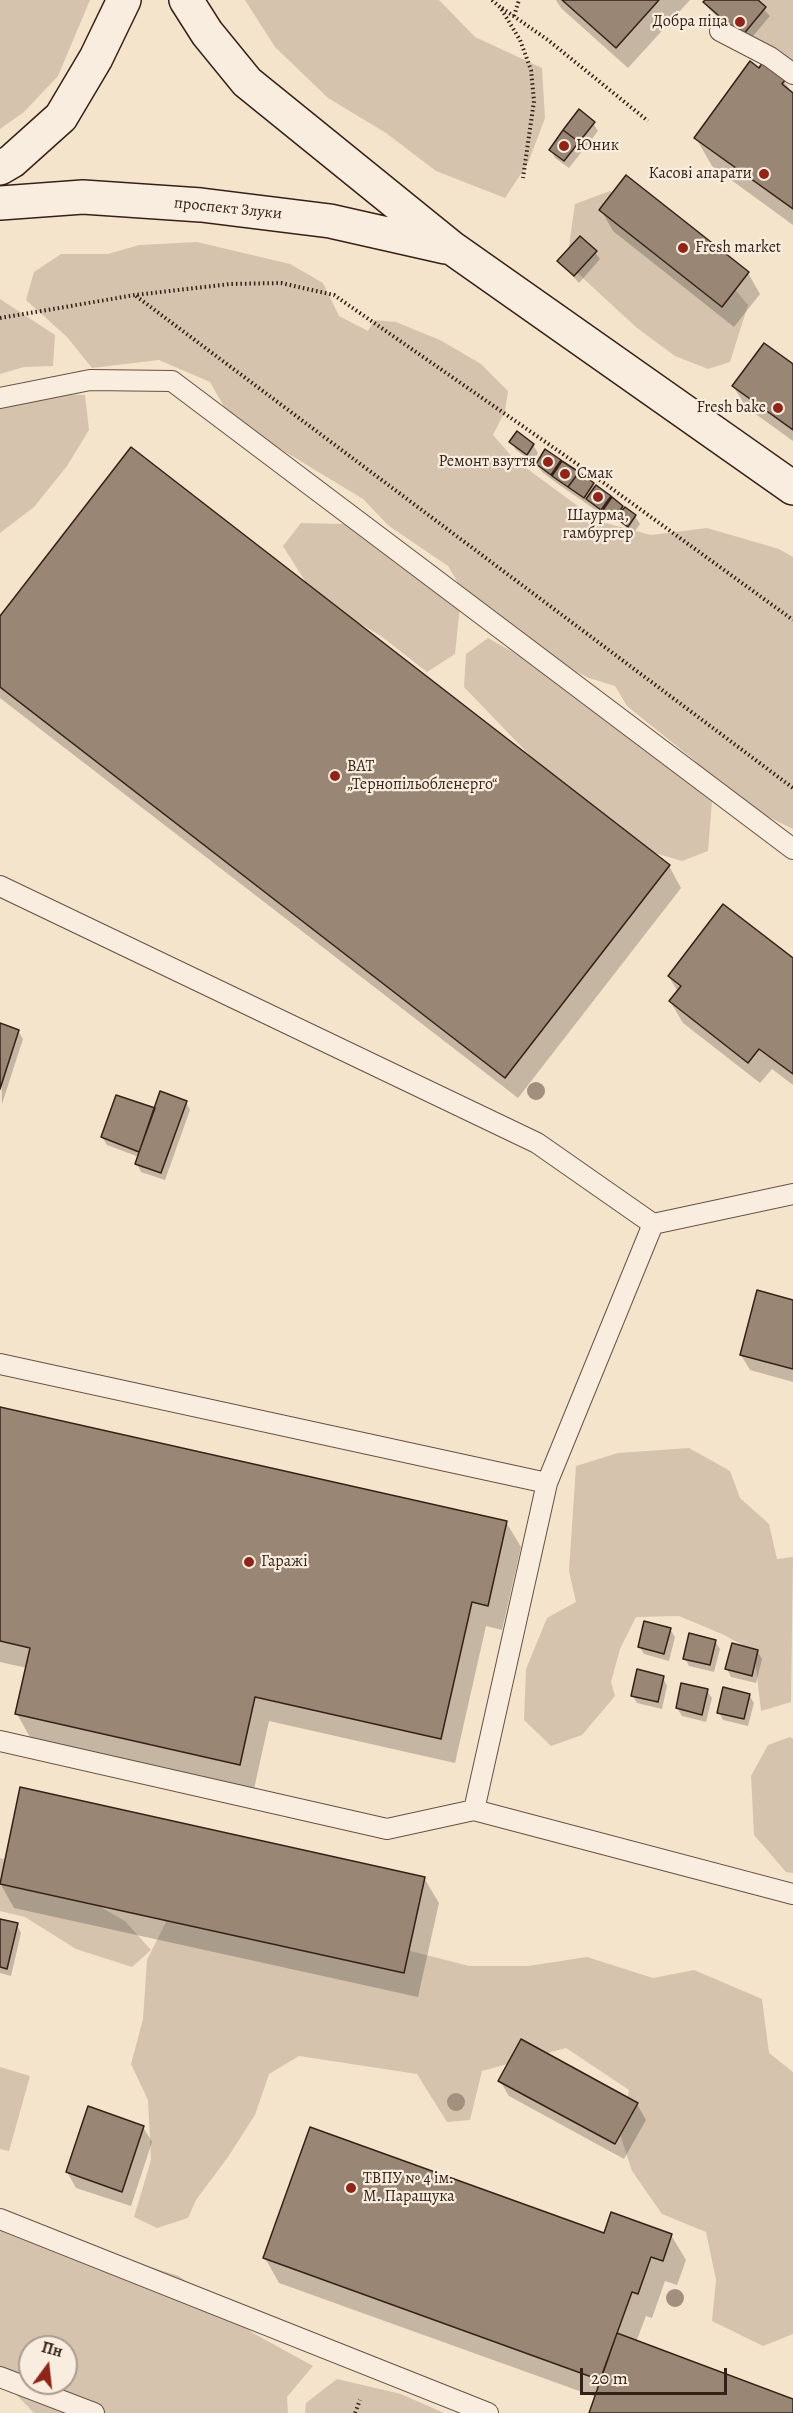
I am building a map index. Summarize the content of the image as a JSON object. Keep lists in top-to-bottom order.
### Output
{
  "streets": {
    "main road": ["проспект Злуки"]
  },
  "places": [
    "Добра піца",
    "Юник",
    "Касові апарати",
    "Fresh market",
    "Fresh bake",
    "Ремонт взуття",
    "Смак",
    "Шаурма, гамбургер",
    "ВАТ „Тернопільобленерго“",
    "Гаражі",
    "ТВПУ № 4 ім. М. Паращука"
  ],
  "scale_bar": "20 m",
  "north": "top"
}
